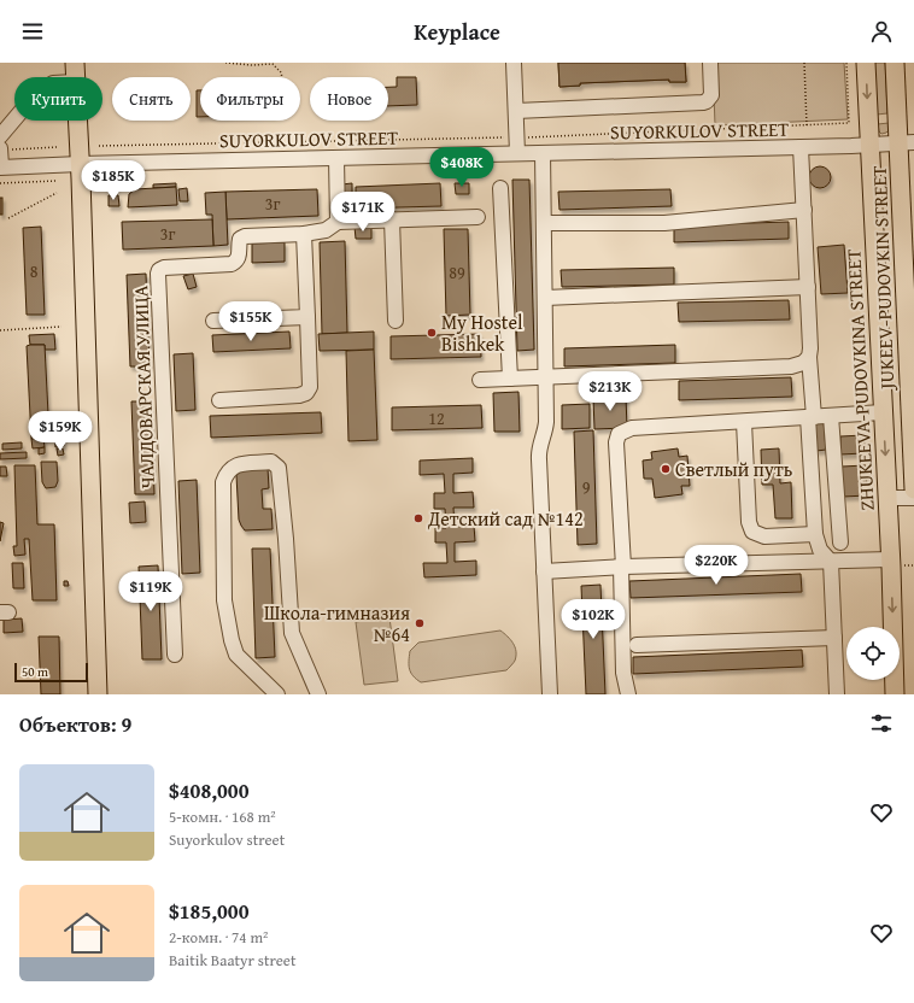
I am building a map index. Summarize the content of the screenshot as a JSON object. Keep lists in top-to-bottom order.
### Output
{
  "streets": {
    "main road": ["JUKEEV-PUDOVKIN STREET", "ZHUKEEVA-PUDOVKINA STREET"],
    "street": ["SUYORKULOV STREET", "ЧАЛДОВАРСКАЯ УЛИЦА"]
  },
  "crossings": [
    ["SUYORKULOV STREET", "JUKEEV-PUDOVKIN STREET"],
    ["SUYORKULOV STREET", "ZHUKEEVA-PUDOVKINA STREET"]
  ],
  "one_way": ["ZHUKEEVA-PUDOVKINA STREET"],
  "places": [
    "My Hostel Bishkek",
    "Светлый путь",
    "Детский сад №142",
    "Школа-гимназия №64"
  ],
  "house_numbers": [
    "3г",
    "3г",
    "8",
    "89",
    "12",
    "9"
  ],
  "scale_bar": "50 m",
  "page": {
    "header": "Keyplace",
    "chip": [
      "Купить",
      "Снять",
      "Фильтры",
      "Новое"
    ],
    "price": [
      "$408K",
      "$185K",
      "$171K",
      "$155K",
      "$213K",
      "$159K",
      "$220K",
      "$119K",
      "$102K"
    ],
    "scale": "50 m",
    "heading": "Объектов: 9",
    "list": [
      {
        "name": "$408,000",
        "note": "5-комн. · 168 m² · Suyorkulov street"
      },
      {
        "name": "$185,000",
        "note": "2-комн. · 74 m² · Baitik Baatyr street"
      }
    ]
  }
}
